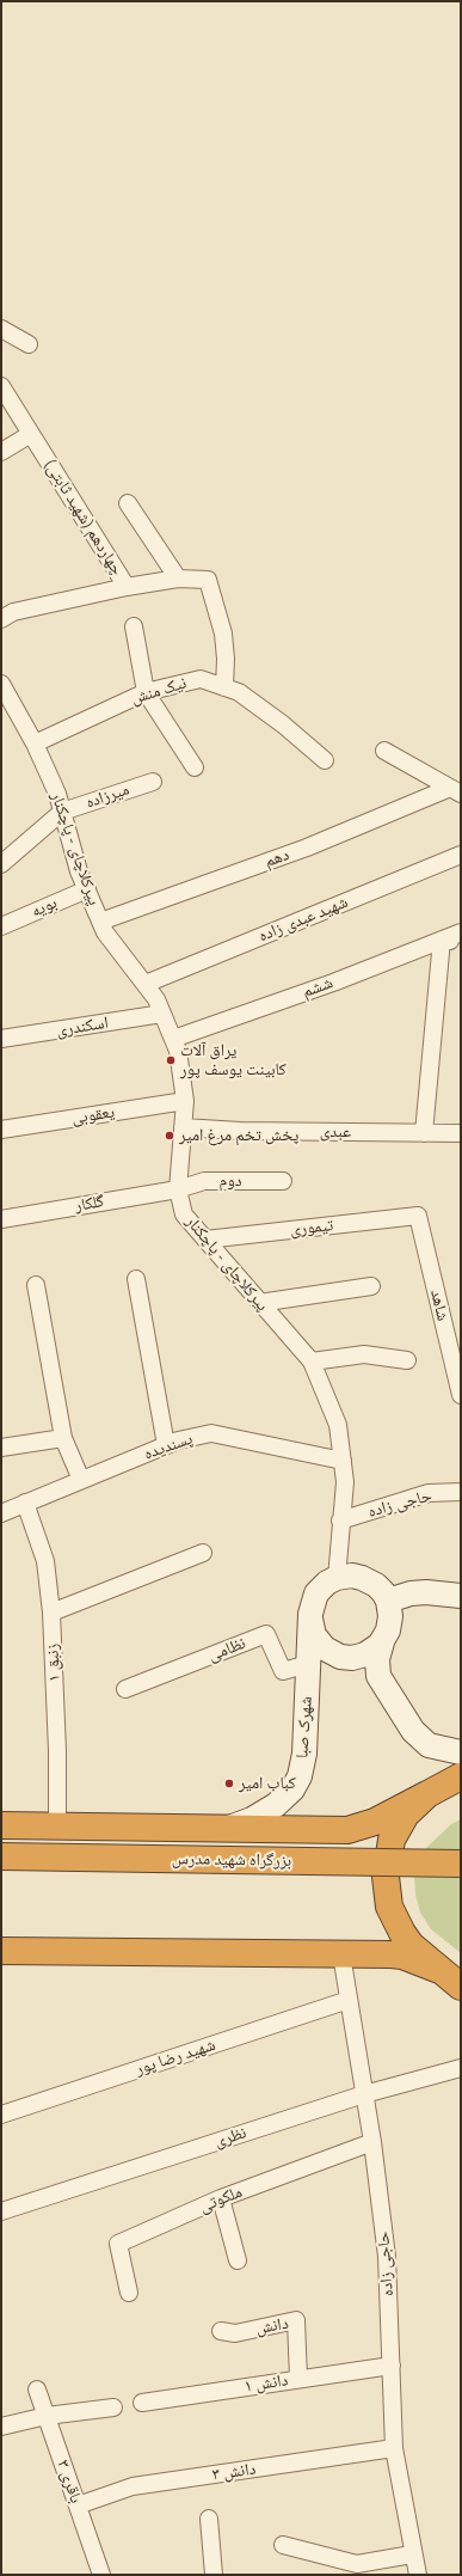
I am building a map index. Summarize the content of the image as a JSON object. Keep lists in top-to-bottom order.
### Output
{
  "streets": {
    "highway": ["بزرگراه شهید مدرس"],
    "main road": ["شهرک صبا"],
    "street": [
      "چهاردهم (شهید ثابتی)",
      "نیک منش",
      "میرزاده",
      "پیرکلاچای - پاچکنار",
      "دهم",
      "بویه",
      "شهید عبدی زاده",
      "ششم",
      "اسکندری",
      "یعقوبی",
      "عبدی",
      "دوم",
      "گلکار",
      "تیموری",
      "شاهد",
      "پسندیده",
      "حاجی زاده",
      "نظامی",
      "زنبق ۱",
      "شهید رضا پور",
      "نظری",
      "ملکوتی",
      "دانش",
      "دانش ۱",
      "دانش ۳",
      "باقری ۳"
    ]
  },
  "crossings": [
    ["چهاردهم (شهید ثابتی)", "نیک منش"],
    ["نیک منش", "پیرکلاچای - پاچکنار"],
    ["میرزاده", "پیرکلاچای - پاچکنار"],
    ["پیرکلاچای - پاچکنار", "دهم"],
    ["پیرکلاچای - پاچکنار", "بویه"],
    ["پیرکلاچای - پاچکنار", "شهید عبدی زاده"],
    ["پیرکلاچای - پاچکنار", "ششم"],
    ["پیرکلاچای - پاچکنار", "اسکندری"],
    ["پیرکلاچای - پاچکنار", "یعقوبی"],
    ["پیرکلاچای - پاچکنار", "عبدی"],
    ["پیرکلاچای - پاچکنار", "دوم"],
    ["پیرکلاچای - پاچکنار", "گلکار"],
    ["پیرکلاچای - پاچکنار", "تیموری"],
    ["پیرکلاچای - پاچکنار", "پسندیده"],
    ["پیرکلاچای - پاچکنار", "حاجی زاده"],
    ["پیرکلاچای - پاچکنار", "شهرک صبا"],
    ["دوم", "گلکار"],
    ["تیموری", "شاهد"],
    ["پسندیده", "زنبق ۱"],
    ["حاجی زاده", "شهید رضا پور"],
    ["حاجی زاده", "نظری"],
    ["حاجی زاده", "ملکوتی"],
    ["حاجی زاده", "دانش ۱"],
    ["حاجی زاده", "دانش ۳"],
    ["نظامی", "شهرک صبا"],
    ["زنبق ۱", "بزرگراه شهید مدرس"],
    ["شهرک صبا", "بزرگراه شهید مدرس"],
    ["دانش", "دانش ۱"],
    ["دانش ۳", "باقری ۳"]
  ],
  "places": ["یراق آلات کابینت یوسف پور", "پخش تخم مرغ امیر", "کباب امیر"]
}
